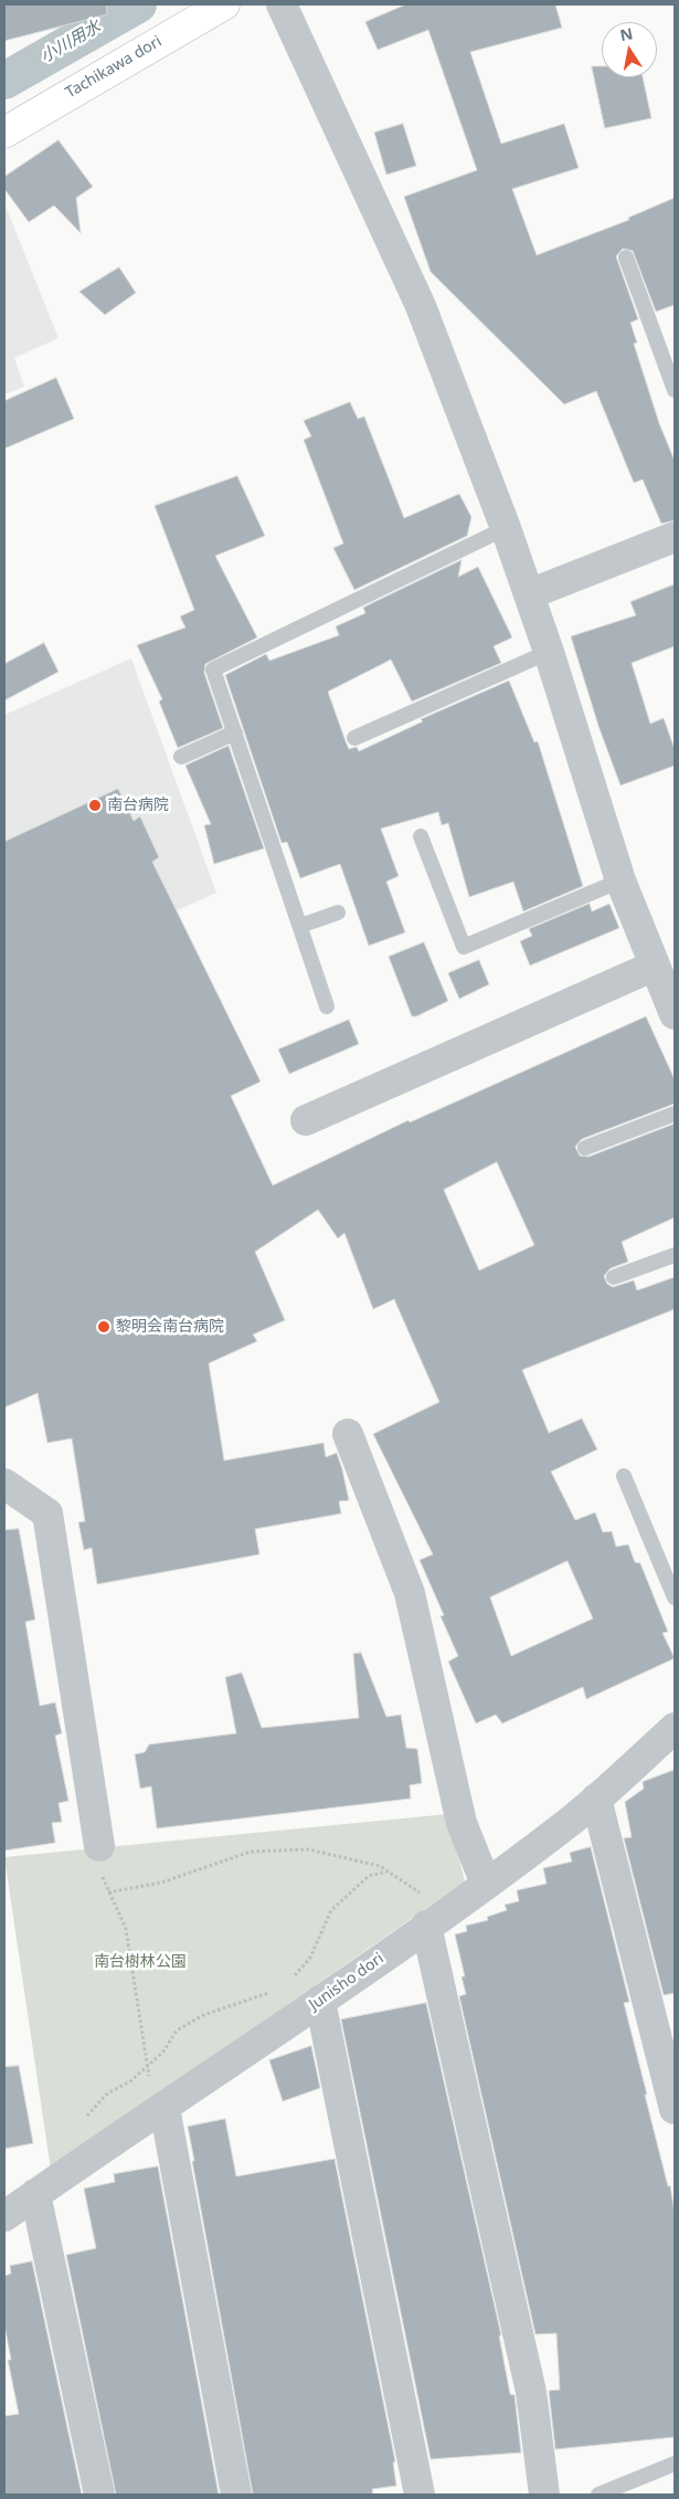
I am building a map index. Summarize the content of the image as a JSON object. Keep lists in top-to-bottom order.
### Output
{
  "streets": {
    "main road": ["Tachikawa dori"],
    "street": ["Junisho dori"]
  },
  "water": ["小川用水"],
  "parks": ["南台樹林公園"],
  "places": ["南台病院", "黎明会南台病院"],
  "north": "top"
}
